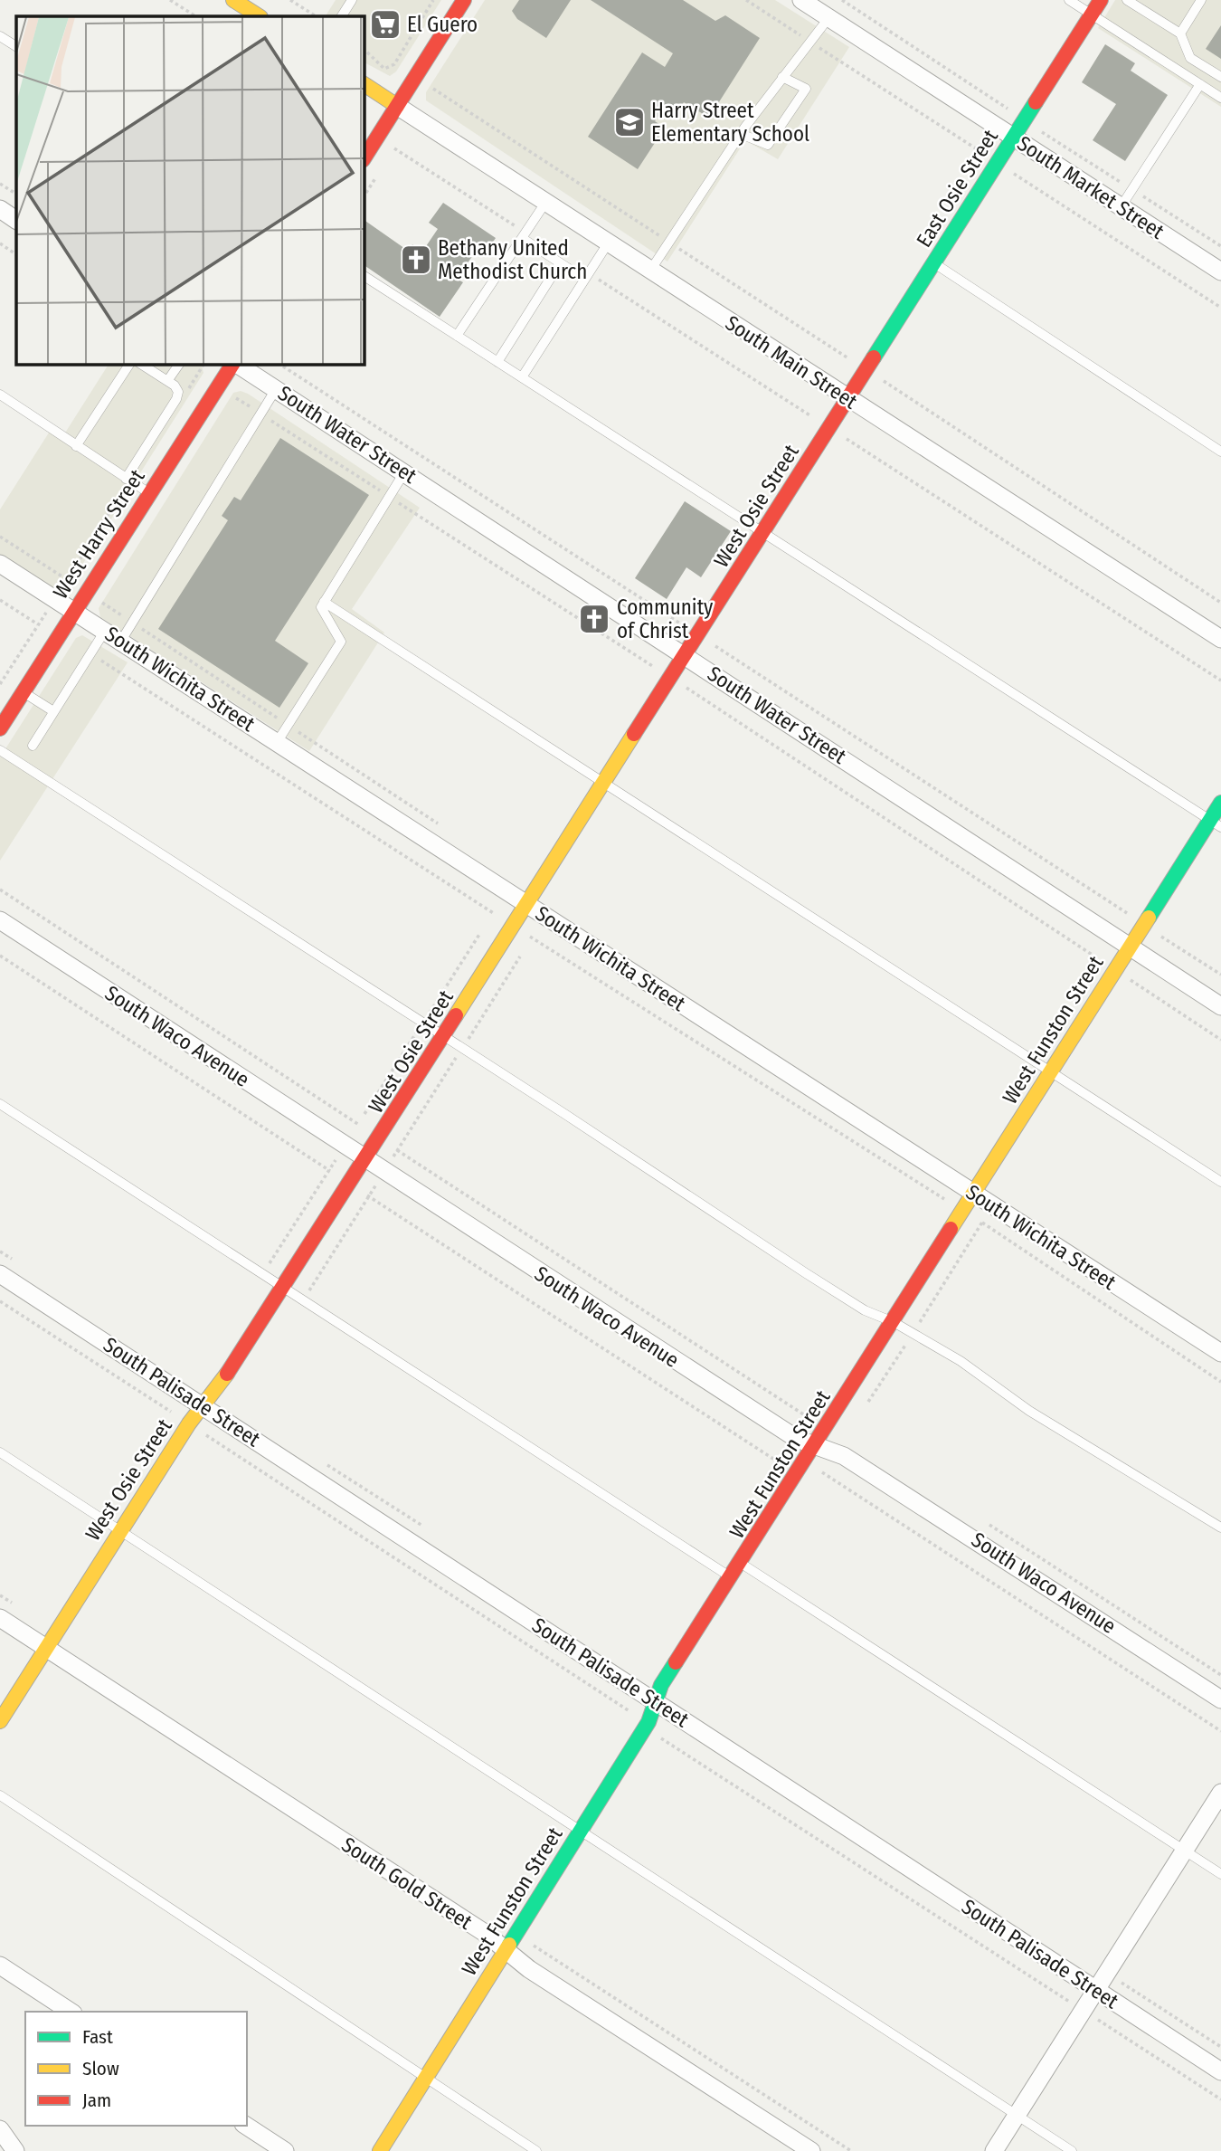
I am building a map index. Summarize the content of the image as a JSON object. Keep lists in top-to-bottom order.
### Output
{
  "streets": {
    "street": [
      "South Market Street",
      "East Osie Street",
      "South Main Street",
      "South Water Street",
      "West Osie Street",
      "West Harry Street",
      "South Wichita Street",
      "West Funston Street",
      "South Waco Avenue",
      "South Palisade Street",
      "South Gold Street"
    ]
  },
  "crossings": [
    ["South Market Street", "East Osie Street"],
    ["East Osie Street", "South Main Street"],
    ["East Osie Street", "West Osie Street"],
    ["South Main Street", "West Osie Street"],
    ["South Water Street", "West Osie Street"],
    ["South Water Street", "West Funston Street"],
    ["West Osie Street", "South Wichita Street"],
    ["West Osie Street", "South Waco Avenue"],
    ["West Osie Street", "South Palisade Street"],
    ["West Osie Street", "South Gold Street"],
    ["West Harry Street", "South Wichita Street"],
    ["South Wichita Street", "West Funston Street"],
    ["West Funston Street", "South Waco Avenue"],
    ["West Funston Street", "South Palisade Street"],
    ["West Funston Street", "South Gold Street"]
  ],
  "places": {
    "supermarket": ["El Guero"],
    "school or university": ["Harry Street Elementary School"],
    "church": ["Bethany United Methodist Church", "Community of Christ"]
  },
  "legend": ["Fast", "Slow", "Jam"]
}
